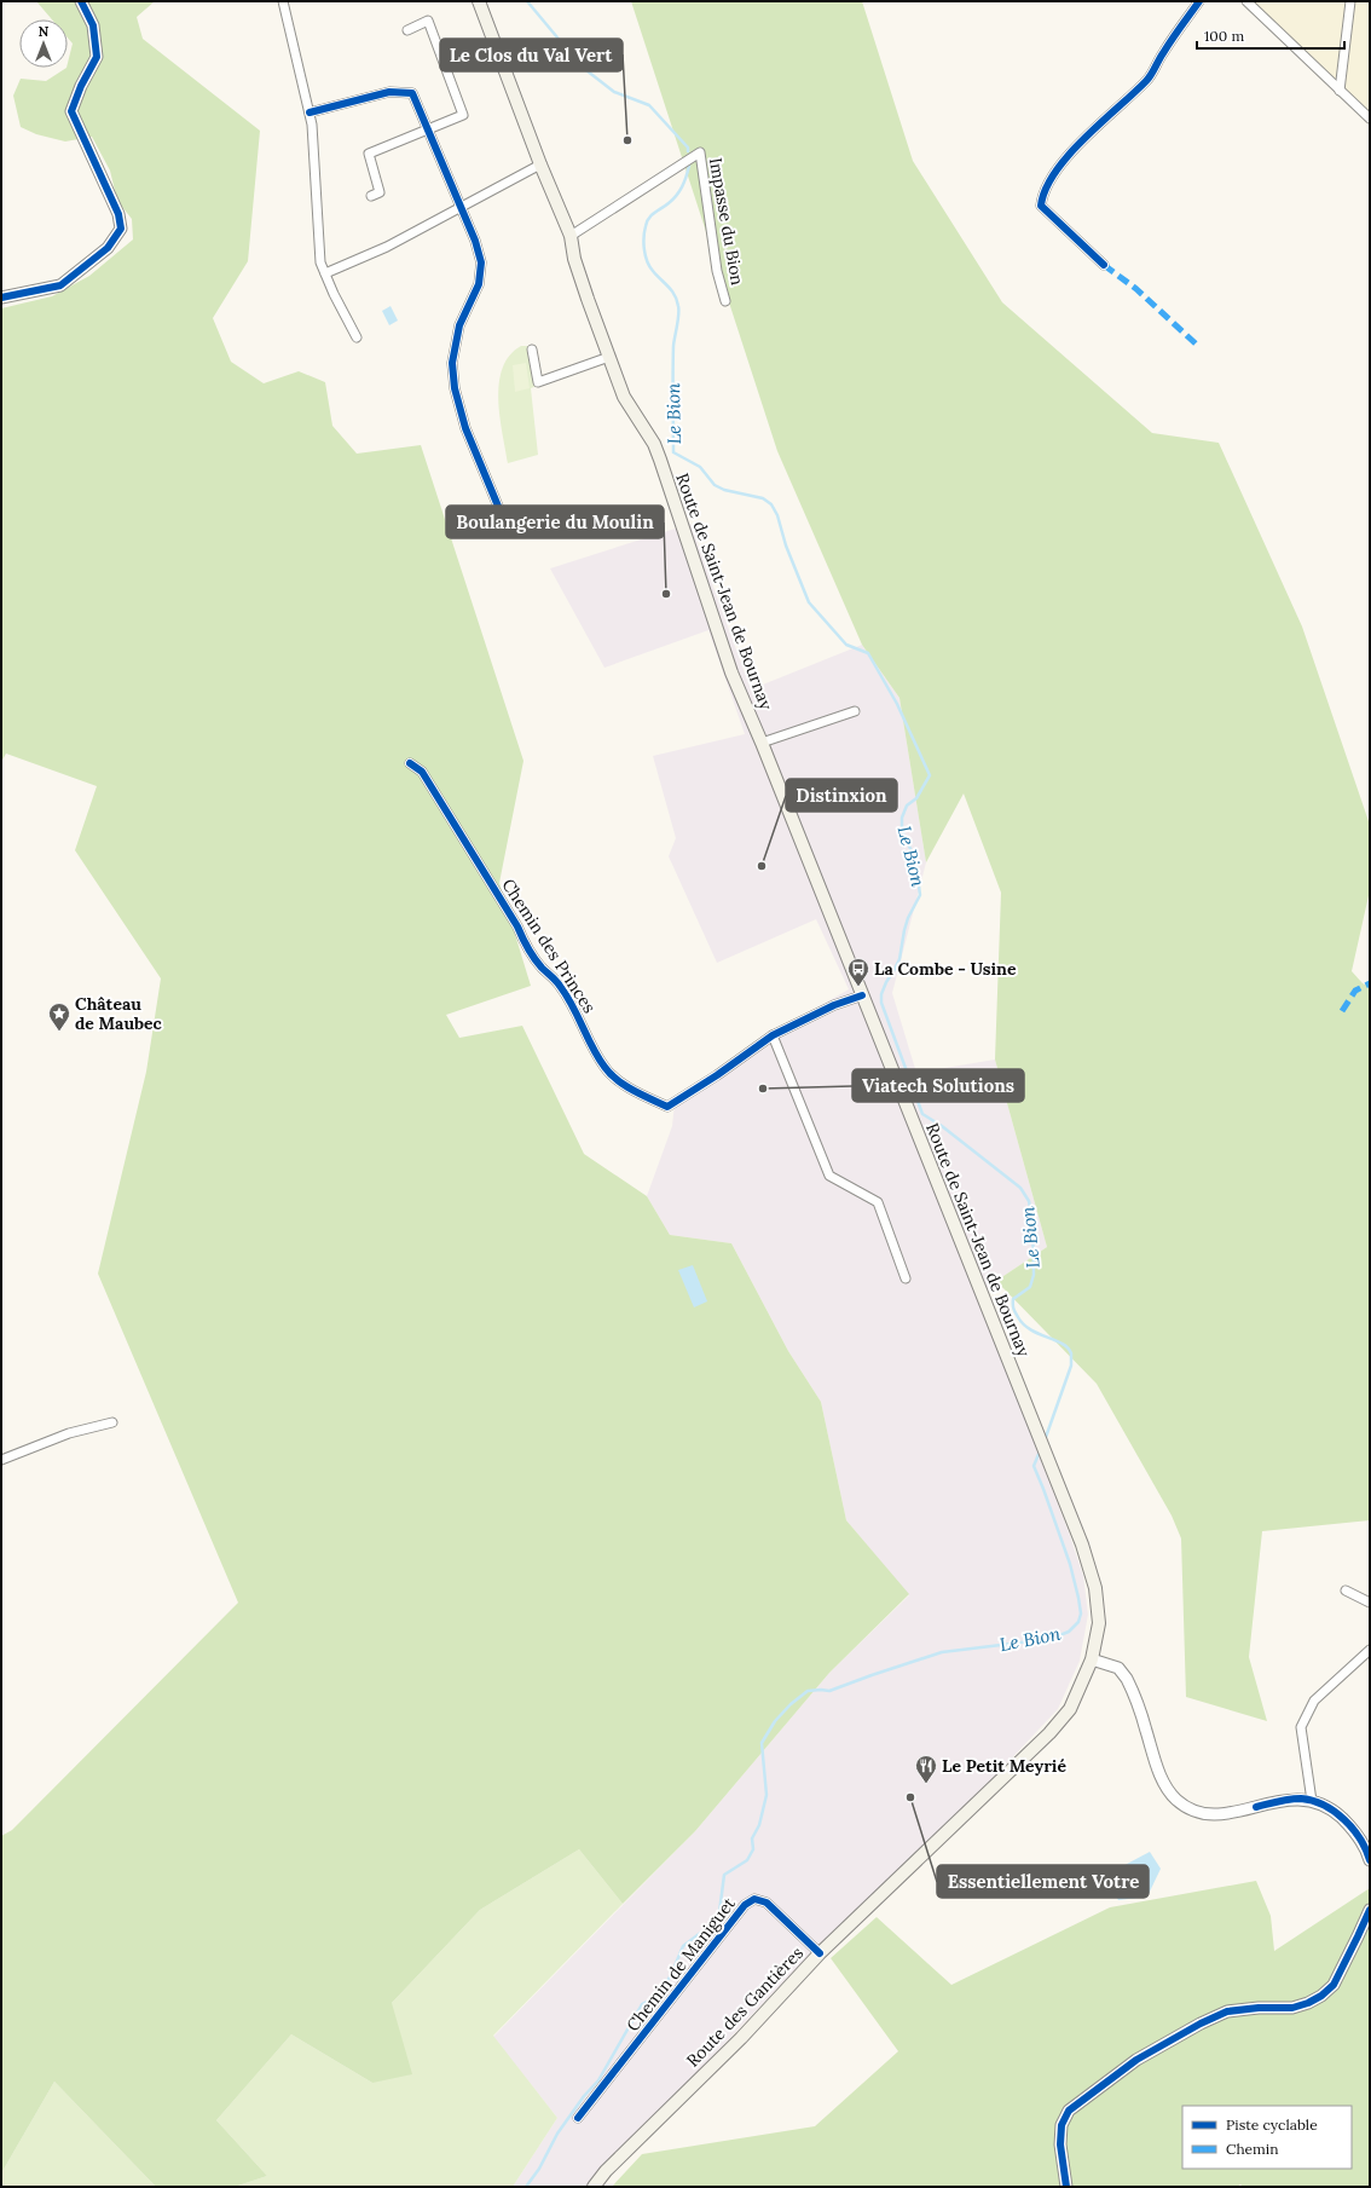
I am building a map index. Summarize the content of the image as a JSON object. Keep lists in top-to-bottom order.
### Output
{
  "streets": {
    "main road": ["Route de Saint-Jean de Bournay", "Route des Gantières"],
    "street": ["Impasse du Bion", "Chemin des Princes", "Chemin de Maniguet"]
  },
  "crossings": [
    ["Impasse du Bion", "Route de Saint-Jean de Bournay"],
    ["Route de Saint-Jean de Bournay", "Chemin des Princes"],
    ["Route de Saint-Jean de Bournay", "Route des Gantières"],
    ["Chemin de Maniguet", "Route des Gantières"]
  ],
  "water": ["Le Bion"],
  "places": {
    "other": [
      "Le Clos du Val Vert",
      "Boulangerie du Moulin",
      "Distinxion",
      "Viatech Solutions",
      "Essentiellement Votre"
    ],
    "bus stop": ["La Combe - Usine"],
    "place": ["Château de Maubec"],
    "restaurant": ["Le Petit Meyrié"]
  },
  "legend": ["Piste cyclable", "Chemin"],
  "scale_bar": "100 m",
  "north": "top"
}
